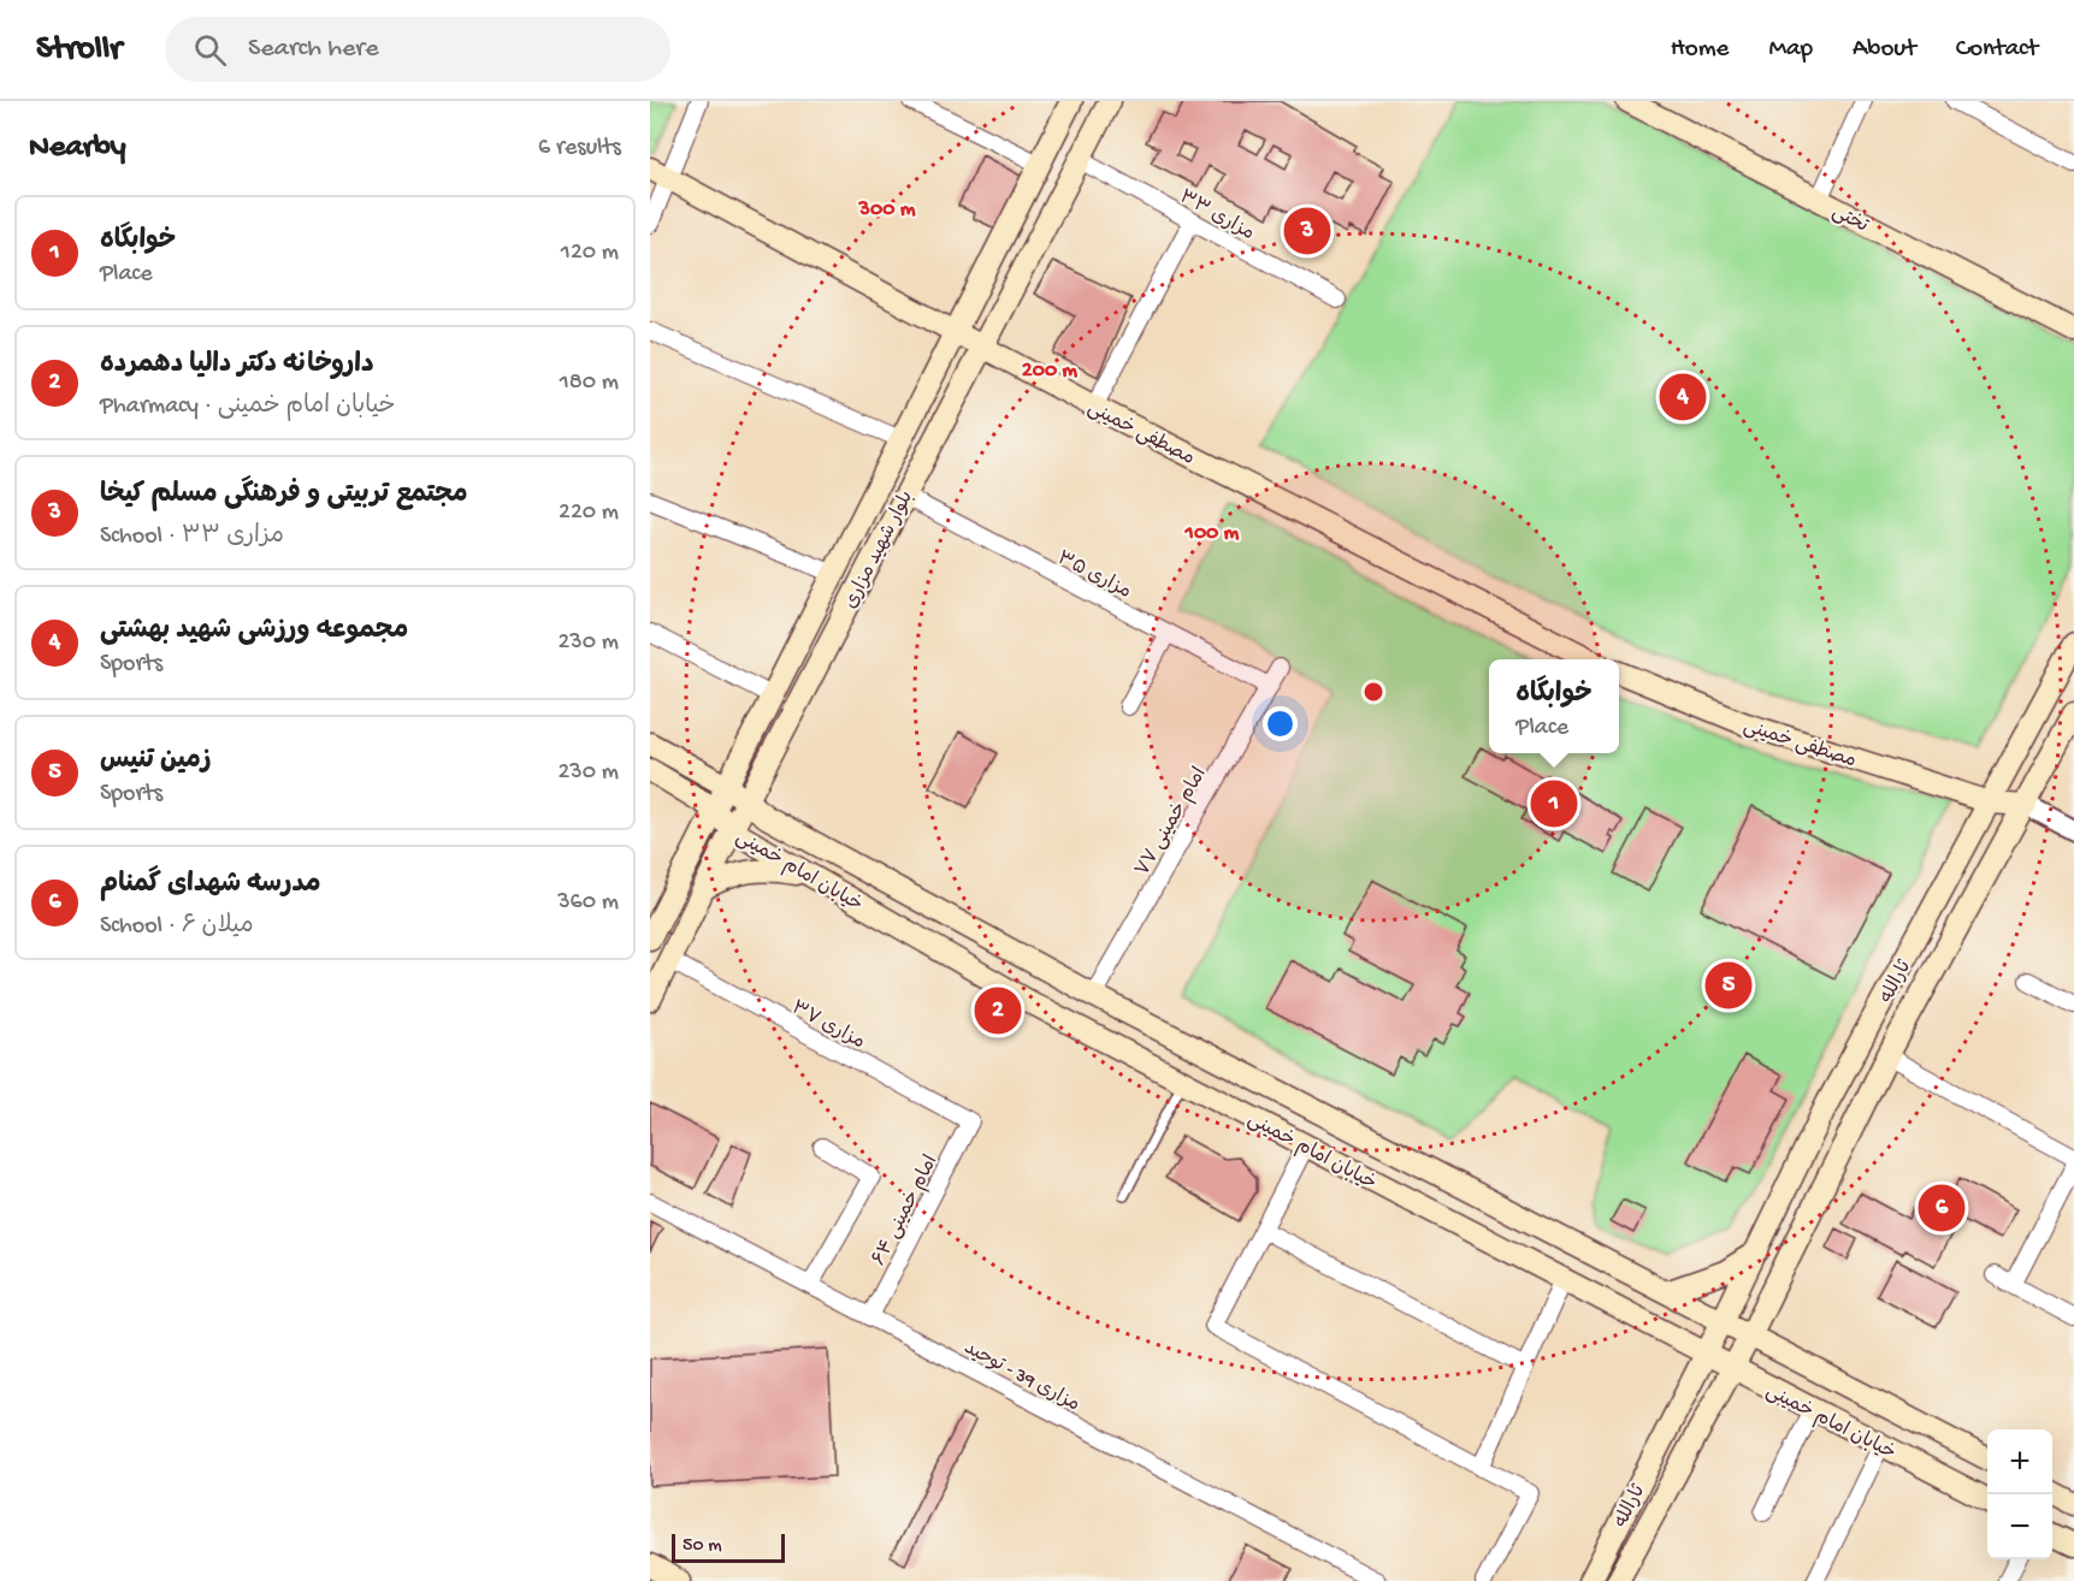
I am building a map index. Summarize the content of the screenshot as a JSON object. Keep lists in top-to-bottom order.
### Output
{
  "streets": {
    "main road": [
      "تختی",
      "مصطفی خمینی",
      "بلوار شهید مزاری",
      "خیابان امام خمینی",
      "ثارالله"
    ],
    "street": [
      "مزاری ۳۳",
      "مزاری ۳۵",
      "امام خمینی ۷۷",
      "مزاری ۳۷",
      "امام خمینی ۶۴",
      "مزاری 39 - توحید"
    ]
  },
  "crossings": [
    ["مزاری ۳۳", "بلوار شهید مزاری"],
    ["مصطفی خمینی", "بلوار شهید مزاری"],
    ["مصطفی خمینی", "ثارالله"],
    ["بلوار شهید مزاری", "مزاری ۳۵"],
    ["بلوار شهید مزاری", "خیابان امام خمینی"],
    ["بلوار شهید مزاری", "مزاری ۳۷"],
    ["مزاری ۳۵", "امام خمینی ۷۷"],
    ["امام خمینی ۷۷", "خیابان امام خمینی"],
    ["خیابان امام خمینی", "ثارالله"],
    ["مزاری ۳۷", "امام خمینی ۶۴"],
    ["امام خمینی ۶۴", "مزاری 39 - توحید"]
  ],
  "scale_bar": "50 m",
  "page": {
    "header": "Strollr",
    "search": "Search here",
    "nav": [
      "Home",
      "Map",
      "About",
      "Contact"
    ],
    "heading": ["Nearby", "6 results"],
    "list": [
      {
        "mark": "1",
        "name": "خوابگاه",
        "note": "Place",
        "value": "120 m"
      },
      {
        "mark": "2",
        "name": "داروخانه دکتر دالیا دهمرده",
        "note": "Pharmacy · خیابان امام خمینی",
        "value": "180 m"
      },
      {
        "mark": "3",
        "name": "مجتمع تربیتی و فرهنگی مسلم کیخا",
        "note": "School · مزاری ۳۳",
        "value": "220 m"
      },
      {
        "mark": "4",
        "name": "مجموعه ورزشی شهید بهشتی",
        "note": "Sports",
        "value": "230 m"
      },
      {
        "mark": "5",
        "name": "زمین تنیس",
        "note": "Sports",
        "value": "230 m"
      },
      {
        "mark": "6",
        "name": "مدرسه شهدای گمنام",
        "note": "School · میلان ۶",
        "value": "360 m"
      }
    ],
    "pins": [
      "3",
      "4",
      "1",
      "5",
      "2",
      "6"
    ],
    "popup": ["خوابگاه", "Place"],
    "map_buttons": ["+", "−"],
    "scale": "50 m"
  },
  "rings": ["300 m", "200 m", "100 m"]
}
